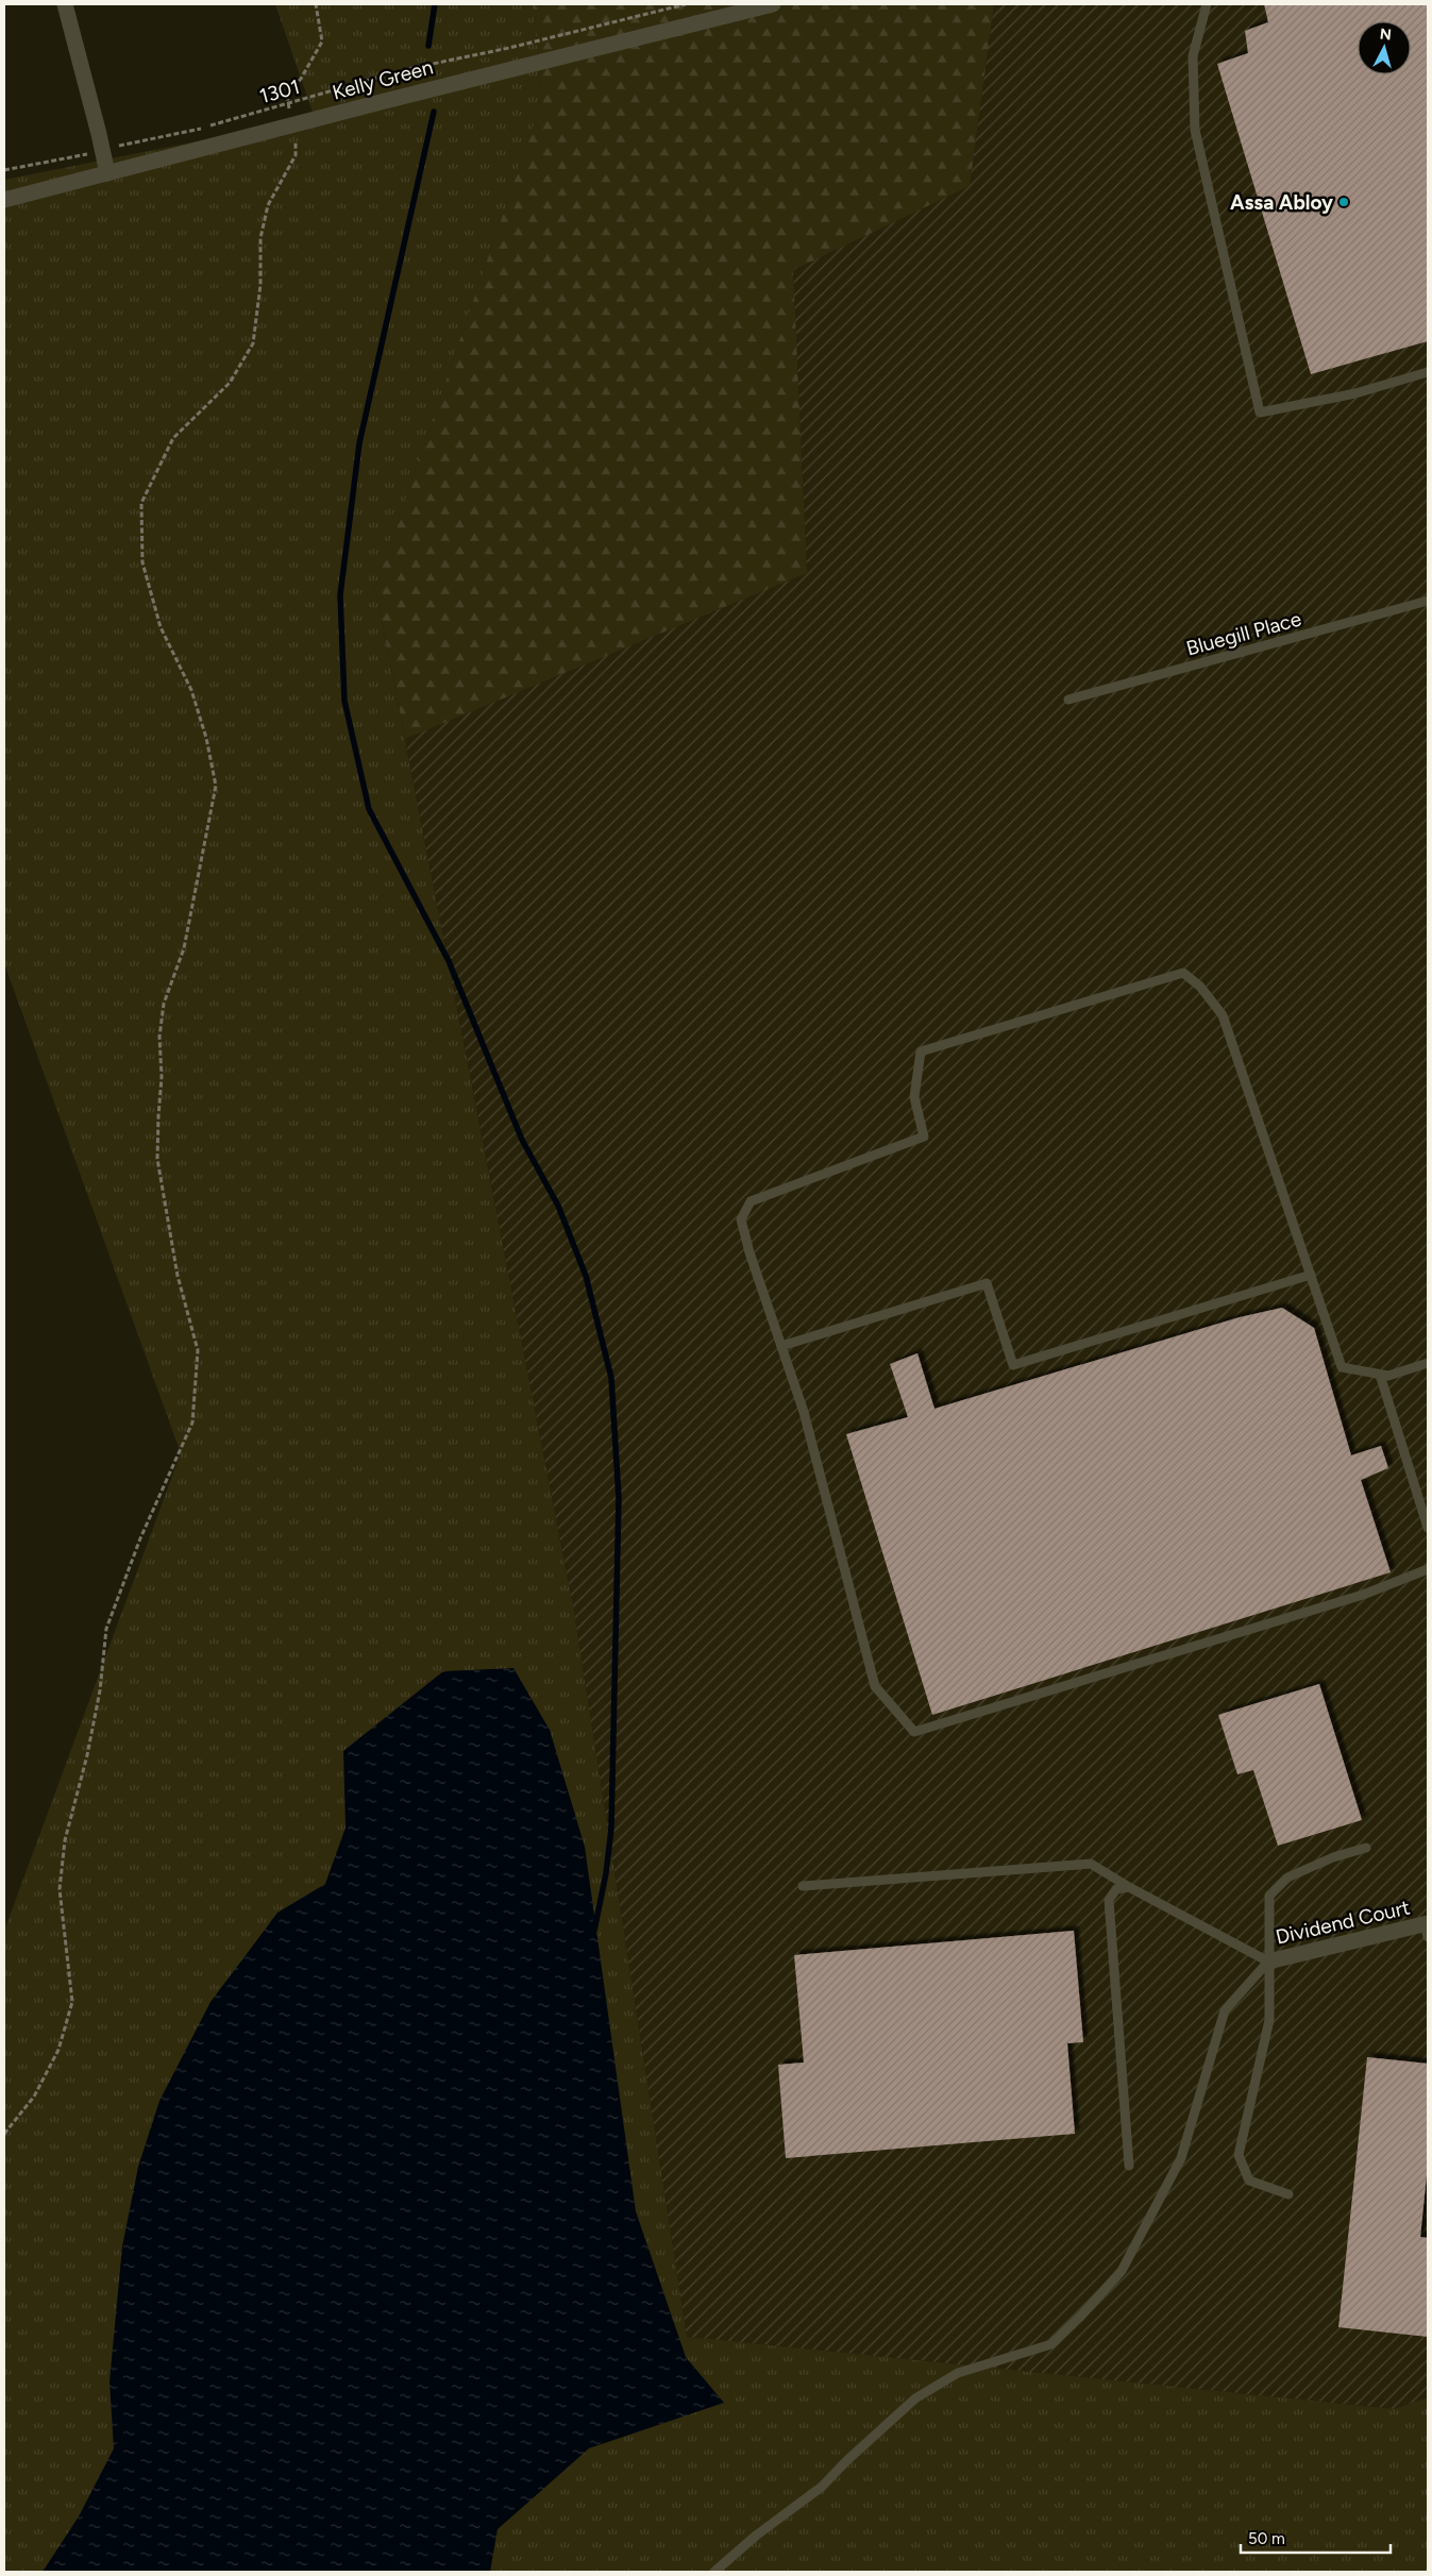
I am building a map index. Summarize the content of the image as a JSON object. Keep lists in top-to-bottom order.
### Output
{
  "streets": {
    "street": ["Kelly Green", "Dividend Court"],
    "lane": ["Bluegill Place"],
    "path": ["1301"]
  },
  "places": ["Assa Abloy"],
  "scale_bar": "50 m",
  "north": "top"
}
